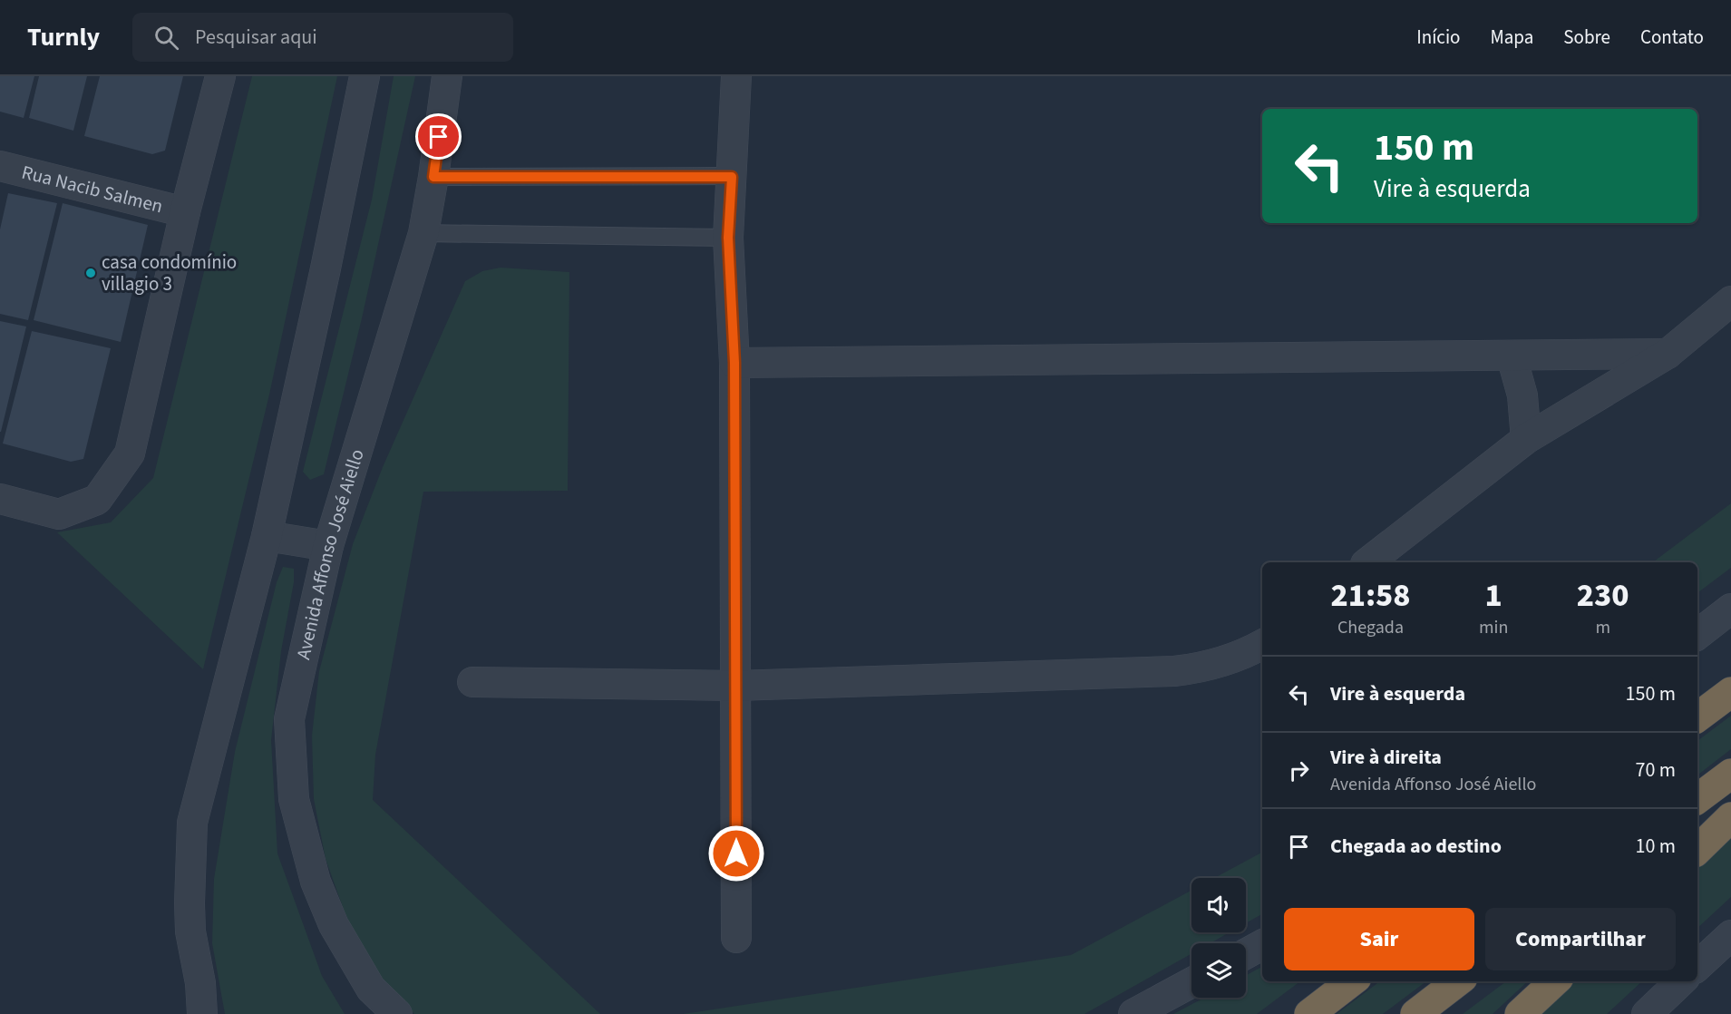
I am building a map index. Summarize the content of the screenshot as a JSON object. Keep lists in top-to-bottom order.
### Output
{
  "streets": {
    "street": ["Rua Nacib Salmen", "Avenida Affonso José Aiello"]
  },
  "places": ["casa condomínio villagio 3"],
  "page": {
    "header": "Turnly",
    "search": "Pesquisar aqui",
    "nav": [
      "Início",
      "Mapa",
      "Sobre",
      "Contato"
    ],
    "turn": ["150 m", "Vire à esquerda"],
    "eta": [
      "21:58",
      "Chegada",
      "1",
      "min",
      "230",
      "m"
    ],
    "list": [
      {
        "name": "Vire à esquerda",
        "value": "150 m"
      },
      {
        "name": "Vire à direita",
        "note": "Avenida Affonso José Aiello",
        "value": "70 m"
      },
      {
        "name": "Chegada ao destino",
        "value": "10 m"
      }
    ],
    "buttons": ["Sair", "Compartilhar"]
  }
}
